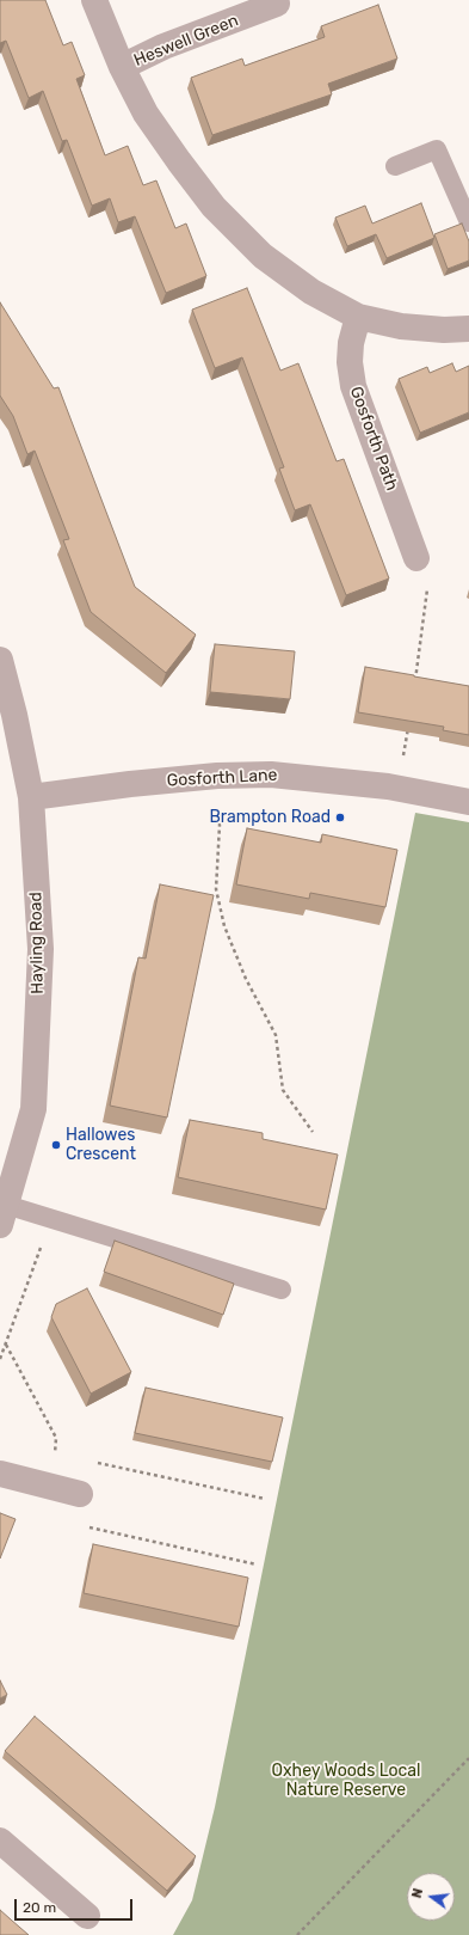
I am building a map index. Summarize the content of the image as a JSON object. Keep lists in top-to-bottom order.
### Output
{
  "streets": {
    "street": [
      "Heswell Green",
      "Gosforth Path",
      "Gosforth Lane",
      "Hayling Road"
    ]
  },
  "crossings": [
    ["Gosforth Lane", "Hayling Road"]
  ],
  "parks": ["Oxhey Woods Local Nature Reserve"],
  "places": ["Brampton Road", "Hallowes Crescent"],
  "scale_bar": "20 m",
  "north": "left"
}
